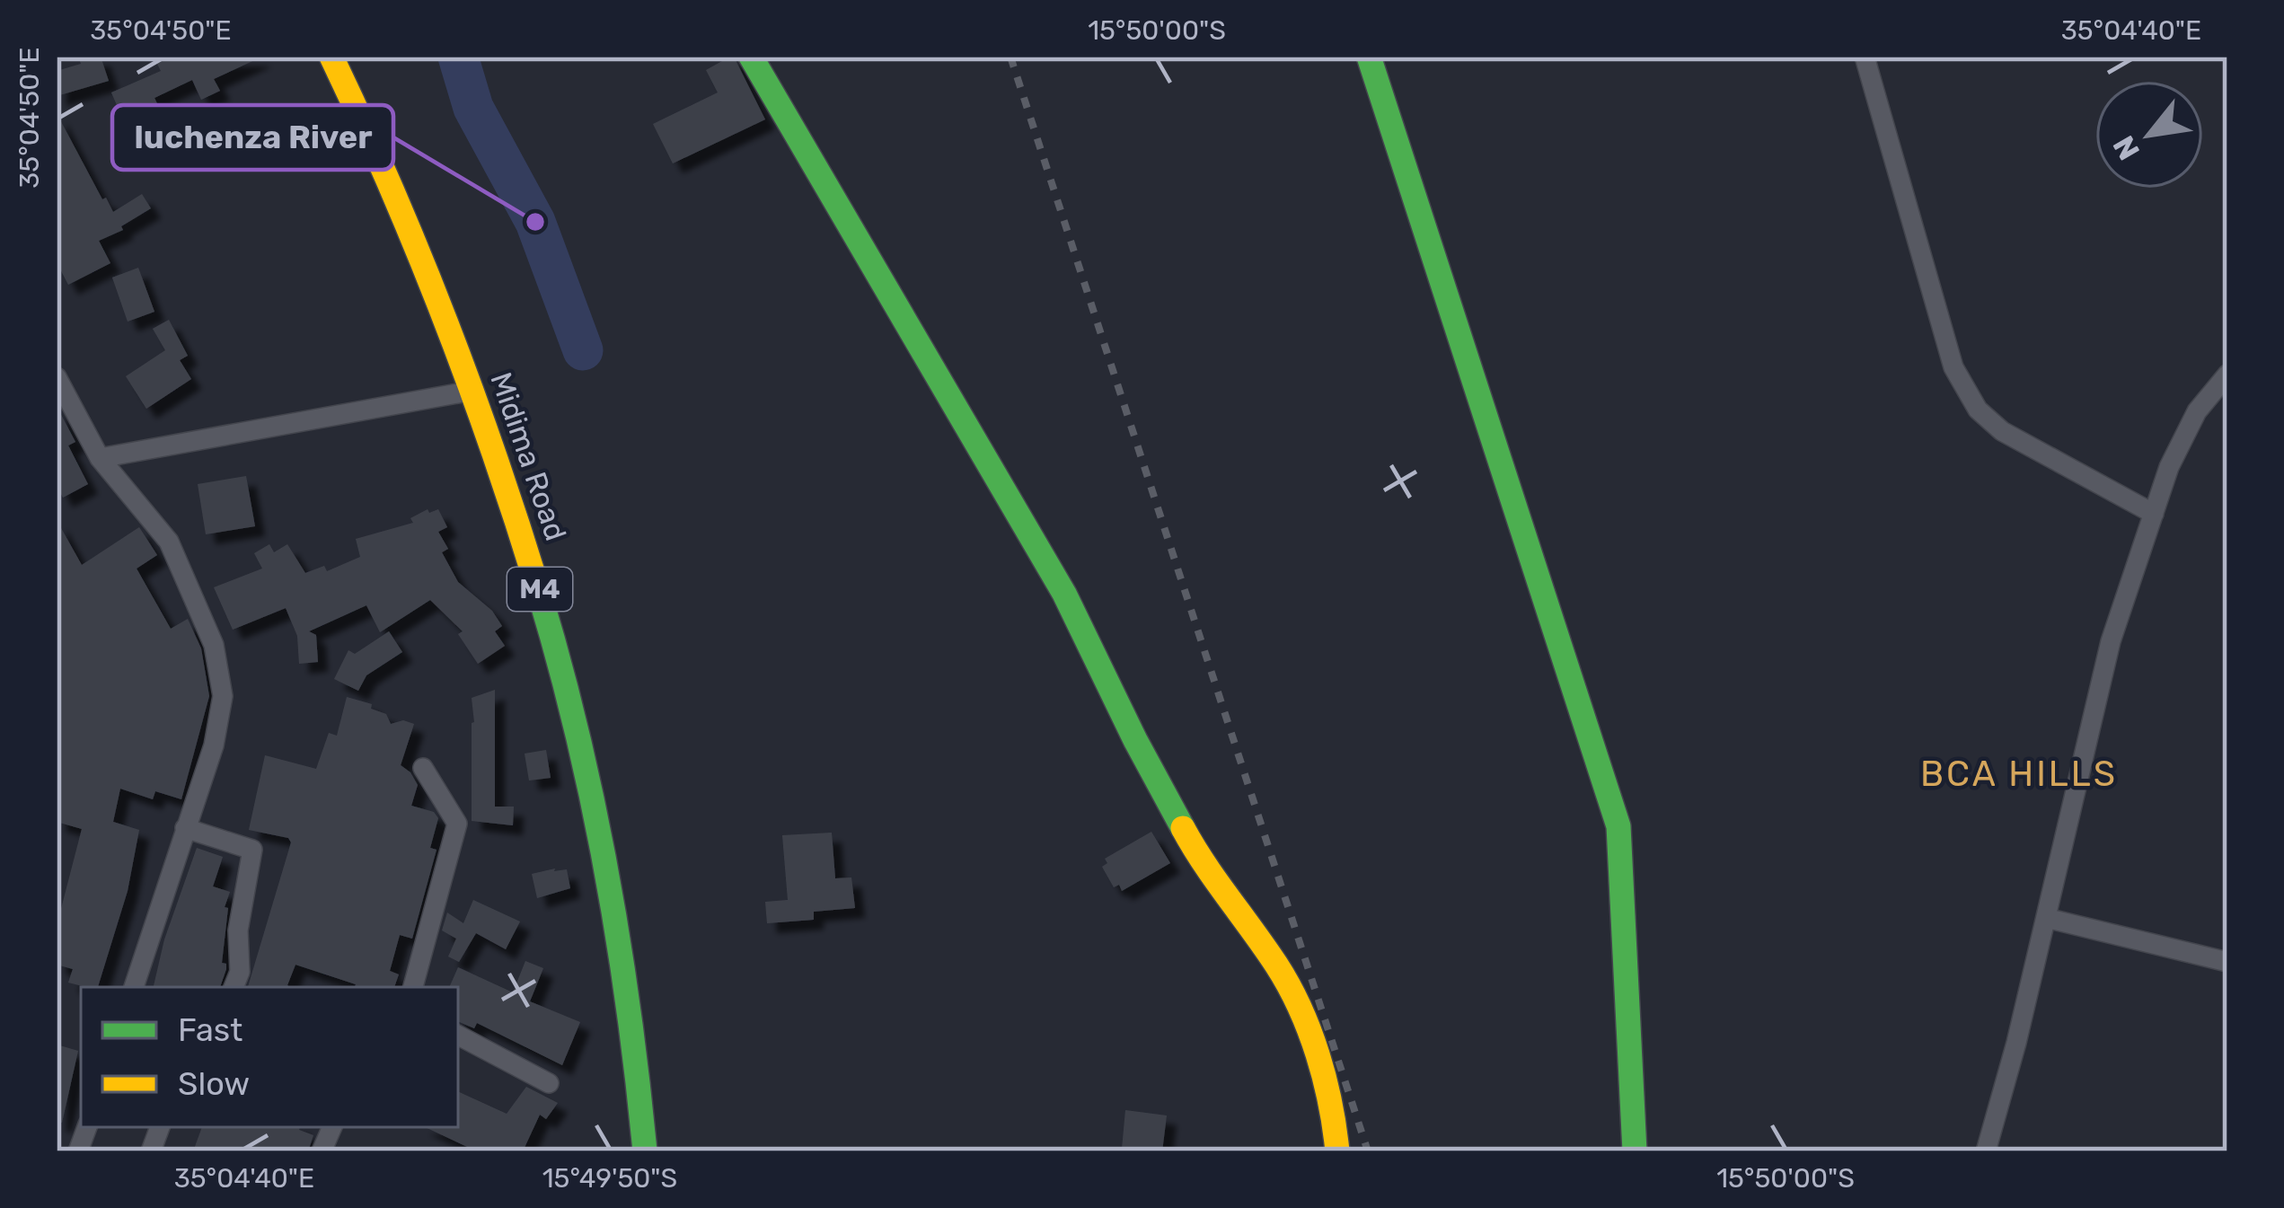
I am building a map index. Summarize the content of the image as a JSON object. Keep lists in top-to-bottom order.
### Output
{
  "streets": {
    "street": ["Midima Road", "M4"]
  },
  "districts": ["BCA HILLS"],
  "places": ["luchenza River"],
  "legend": ["Fast", "Slow"],
  "north": "bottom left",
  "coordinates": [
    "35°04'50\"E",
    "15°50'00\"S",
    "35°04'40\"E",
    "15°49'50\"S"
  ]
}
